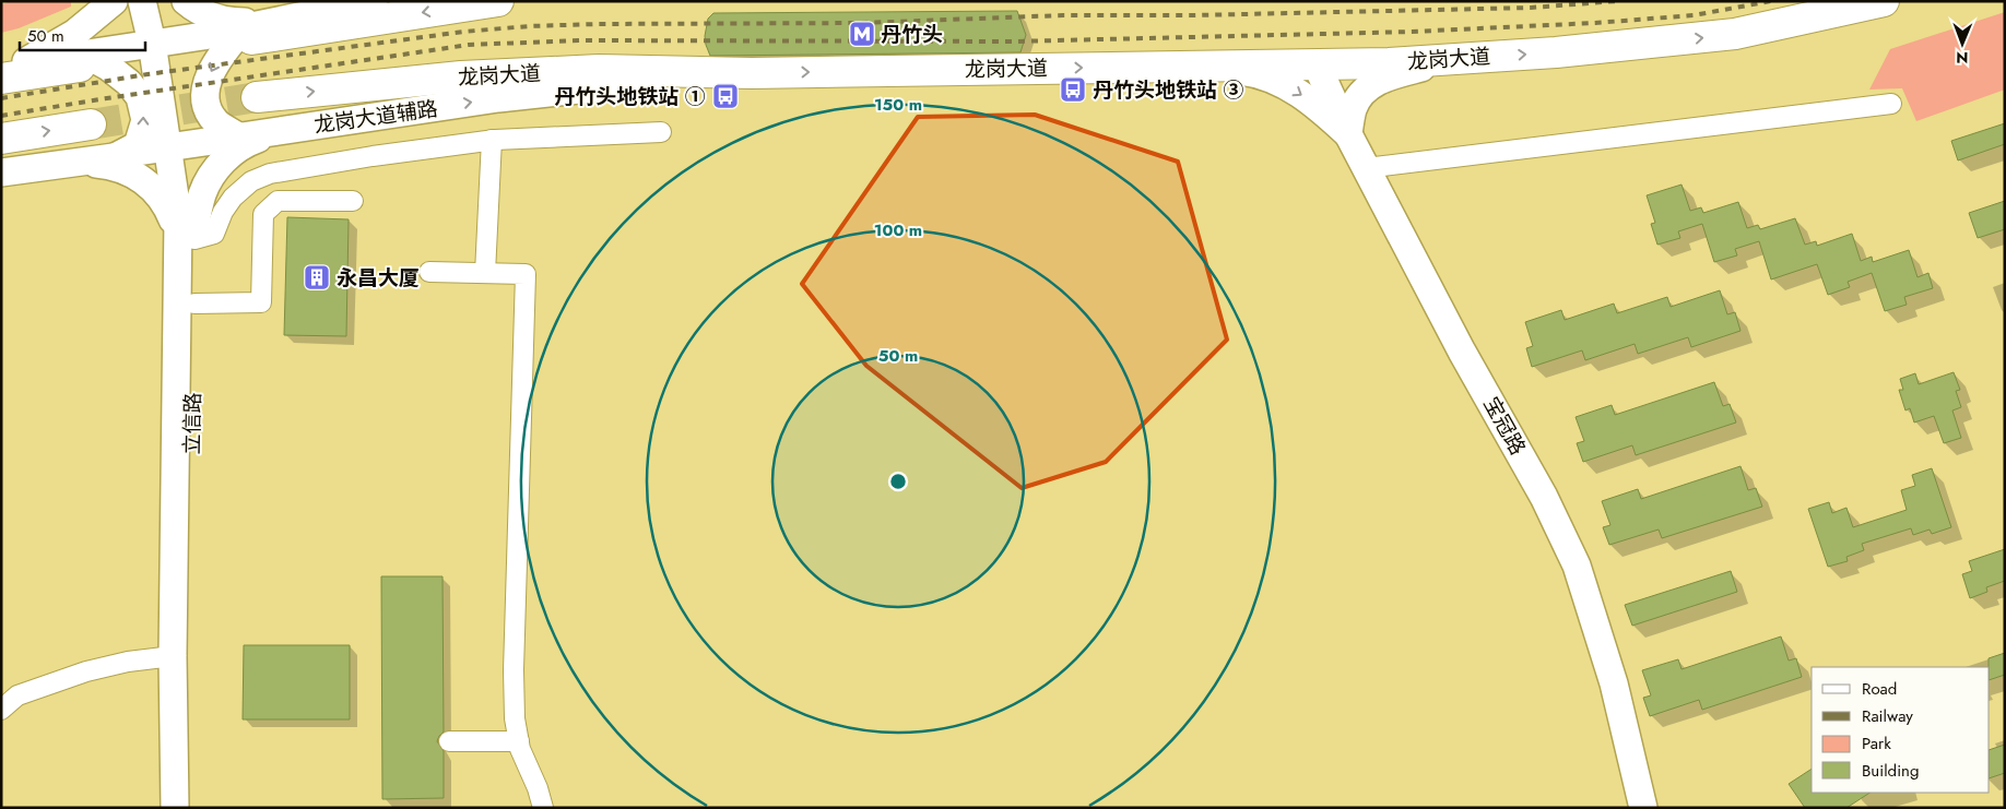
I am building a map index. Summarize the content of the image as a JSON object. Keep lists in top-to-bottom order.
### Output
{
  "streets": {
    "highway": ["龙岗大道"],
    "street": ["龙岗大道辅路", "立信路", "宝冠路"]
  },
  "crossings": [
    ["龙岗大道", "龙岗大道辅路"],
    ["龙岗大道", "宝冠路"],
    ["龙岗大道辅路", "立信路"]
  ],
  "one_way": ["龙岗大道"],
  "places": {
    "metro station": ["丹竹头"],
    "bus stop": ["丹竹头地铁站 ③", "丹竹头地铁站 ①"],
    "building": ["永昌大厦"]
  },
  "legend": [
    "Road",
    "Railway",
    "Park",
    "Building"
  ],
  "scale_bar": "50 m",
  "north": "bottom",
  "rings": ["150 m", "100 m", "50 m"]
}
